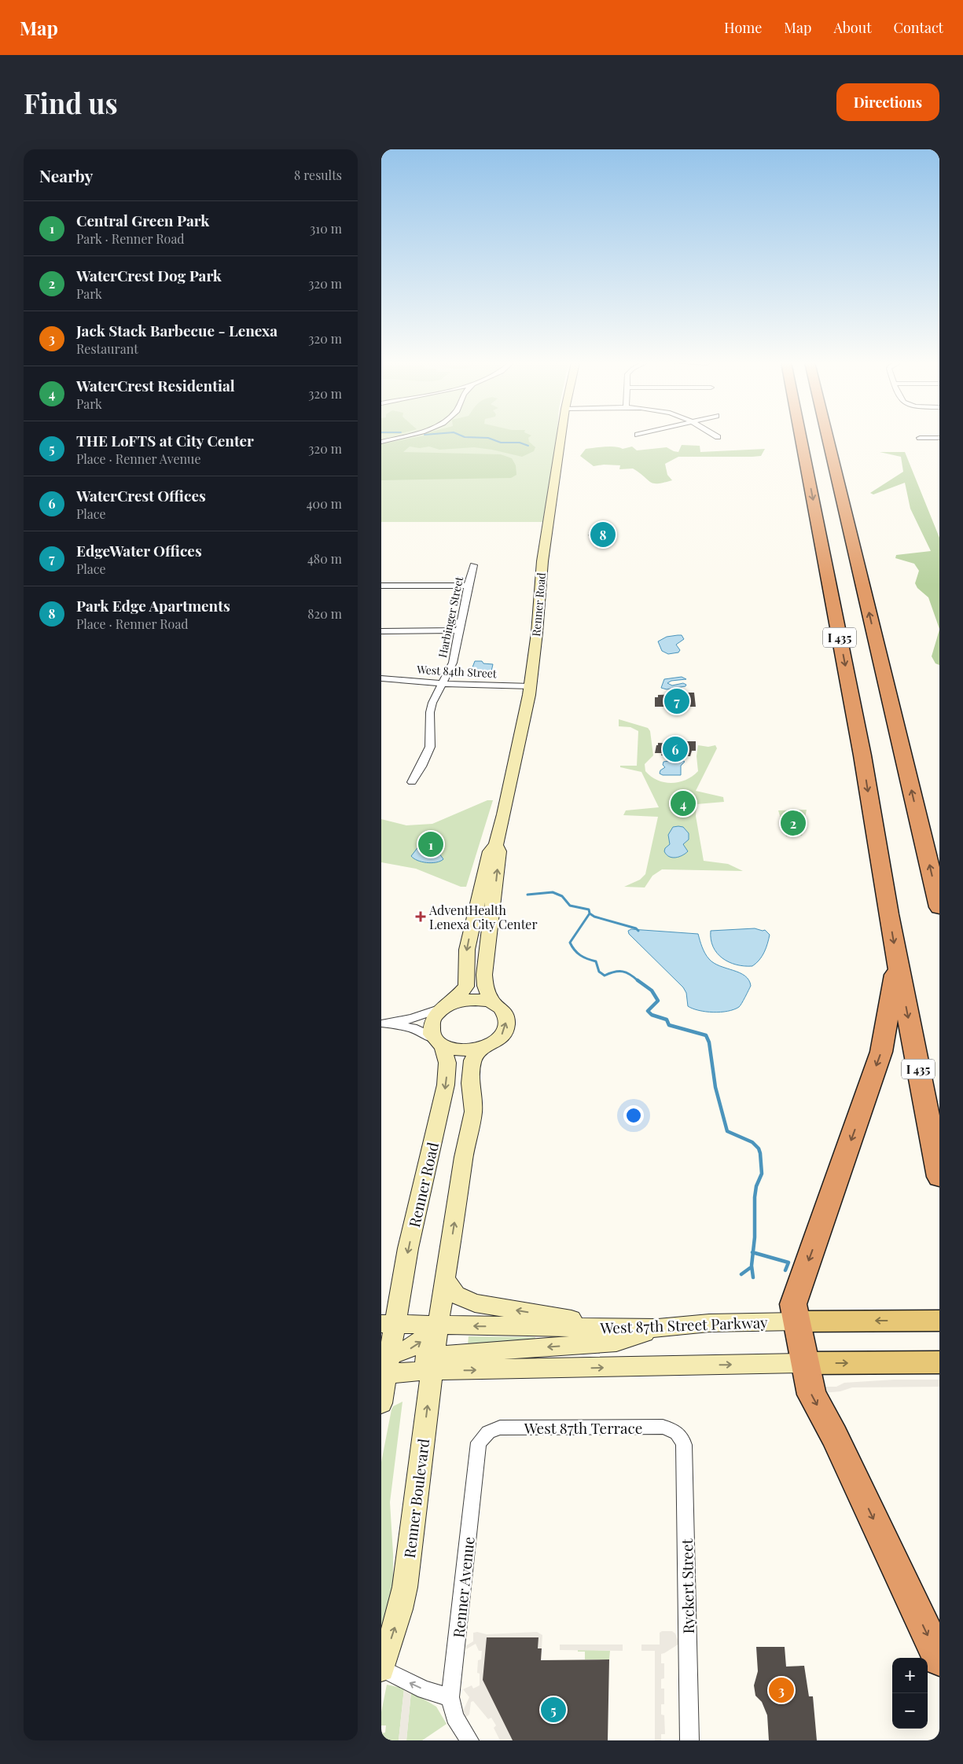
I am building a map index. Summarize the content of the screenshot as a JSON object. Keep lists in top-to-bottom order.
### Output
{
  "streets": {
    "highway": ["I 435"],
    "main road": ["Renner Road", "West 87th Street Parkway", "Renner Boulevard"],
    "street": [
      "Harbinger Street",
      "West 84th Street",
      "West 87th Terrace",
      "Ryckert Street",
      "Renner Avenue"
    ]
  },
  "crossings": [
    ["Renner Road", "West 84th Street"],
    ["Renner Road", "West 87th Street Parkway"],
    ["Harbinger Street", "West 84th Street"],
    ["West 87th Street Parkway", "Renner Boulevard"],
    ["West 87th Terrace", "Ryckert Street"],
    ["West 87th Terrace", "Renner Avenue"]
  ],
  "one_way": ["Renner Boulevard"],
  "places": {
    "health": ["AdventHealth Lenexa City Center"]
  },
  "page": {
    "header": "Map",
    "nav": [
      "Home",
      "Map",
      "About",
      "Contact"
    ],
    "buttons": "Directions",
    "title": "Find us",
    "heading": ["Nearby", "8 results"],
    "list": [
      {
        "mark": "1",
        "name": "Central Green Park",
        "note": "Park · Renner Road",
        "value": "310 m"
      },
      {
        "mark": "2",
        "name": "WaterCrest Dog Park",
        "note": "Park",
        "value": "320 m"
      },
      {
        "mark": "3",
        "name": "Jack Stack Barbecue - Lenexa",
        "note": "Restaurant",
        "value": "320 m"
      },
      {
        "mark": "4",
        "name": "WaterCrest Residential",
        "note": "Park",
        "value": "320 m"
      },
      {
        "mark": "5",
        "name": "THE LoFTS at City Center",
        "note": "Place · Renner Avenue",
        "value": "320 m"
      },
      {
        "mark": "6",
        "name": "WaterCrest Offices",
        "note": "Place",
        "value": "400 m"
      },
      {
        "mark": "7",
        "name": "EdgeWater Offices",
        "note": "Place",
        "value": "480 m"
      },
      {
        "mark": "8",
        "name": "Park Edge Apartments",
        "note": "Place · Renner Road",
        "value": "820 m"
      }
    ],
    "pins": [
      "8",
      "7",
      "6",
      "4",
      "2",
      "1",
      "3",
      "5"
    ],
    "map_buttons": ["+", "−"]
  }
}
